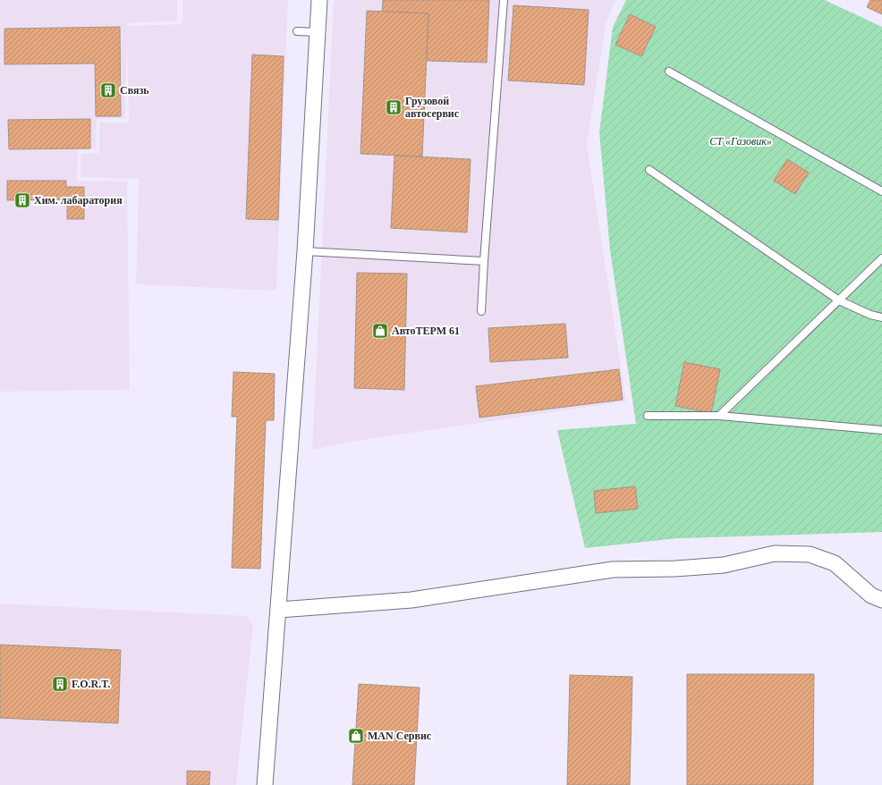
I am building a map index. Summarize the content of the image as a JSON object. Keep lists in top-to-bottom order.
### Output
{
  "parks": ["СТ «Газовик»"],
  "places": {
    "building": [
      "Связь",
      "Грузовой автосервис",
      "Хим. лабаратория",
      "F.O.R.T."
    ],
    "shop": ["АвтоТЕРМ 61", "MAN Сервис"]
  }
}
